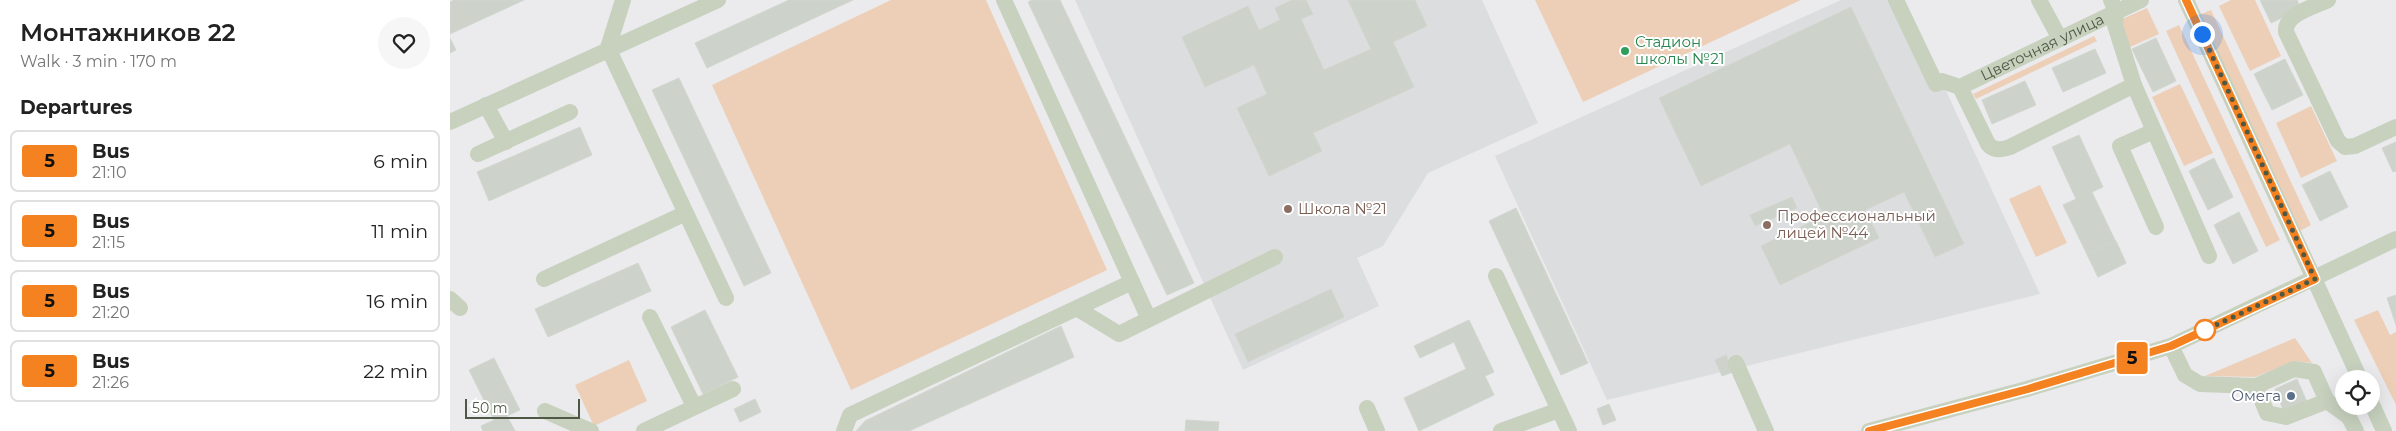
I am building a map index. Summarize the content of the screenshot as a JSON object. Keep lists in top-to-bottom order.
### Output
{
  "streets": {
    "street": ["Цветочная улица"]
  },
  "places": [
    "Стадион школы №21",
    "Школа №21",
    "Профессиональный лицей №44",
    "Омега"
  ],
  "lines": ["bus line 5"],
  "scale_bar": "50 m",
  "page": {
    "heading": [
      ["Монтажников 22", "Walk · 3 min · 170 m"],
      "Departures"
    ],
    "on_map": "5",
    "list": [
      {
        "mark": "5",
        "name": "Bus",
        "note": "21:10",
        "value": "6 min"
      },
      {
        "mark": "5",
        "name": "Bus",
        "note": "21:15",
        "value": "11 min"
      },
      {
        "mark": "5",
        "name": "Bus",
        "note": "21:20",
        "value": "16 min"
      },
      {
        "mark": "5",
        "name": "Bus",
        "note": "21:26",
        "value": "22 min"
      }
    ],
    "scale": "50 m"
  }
}
